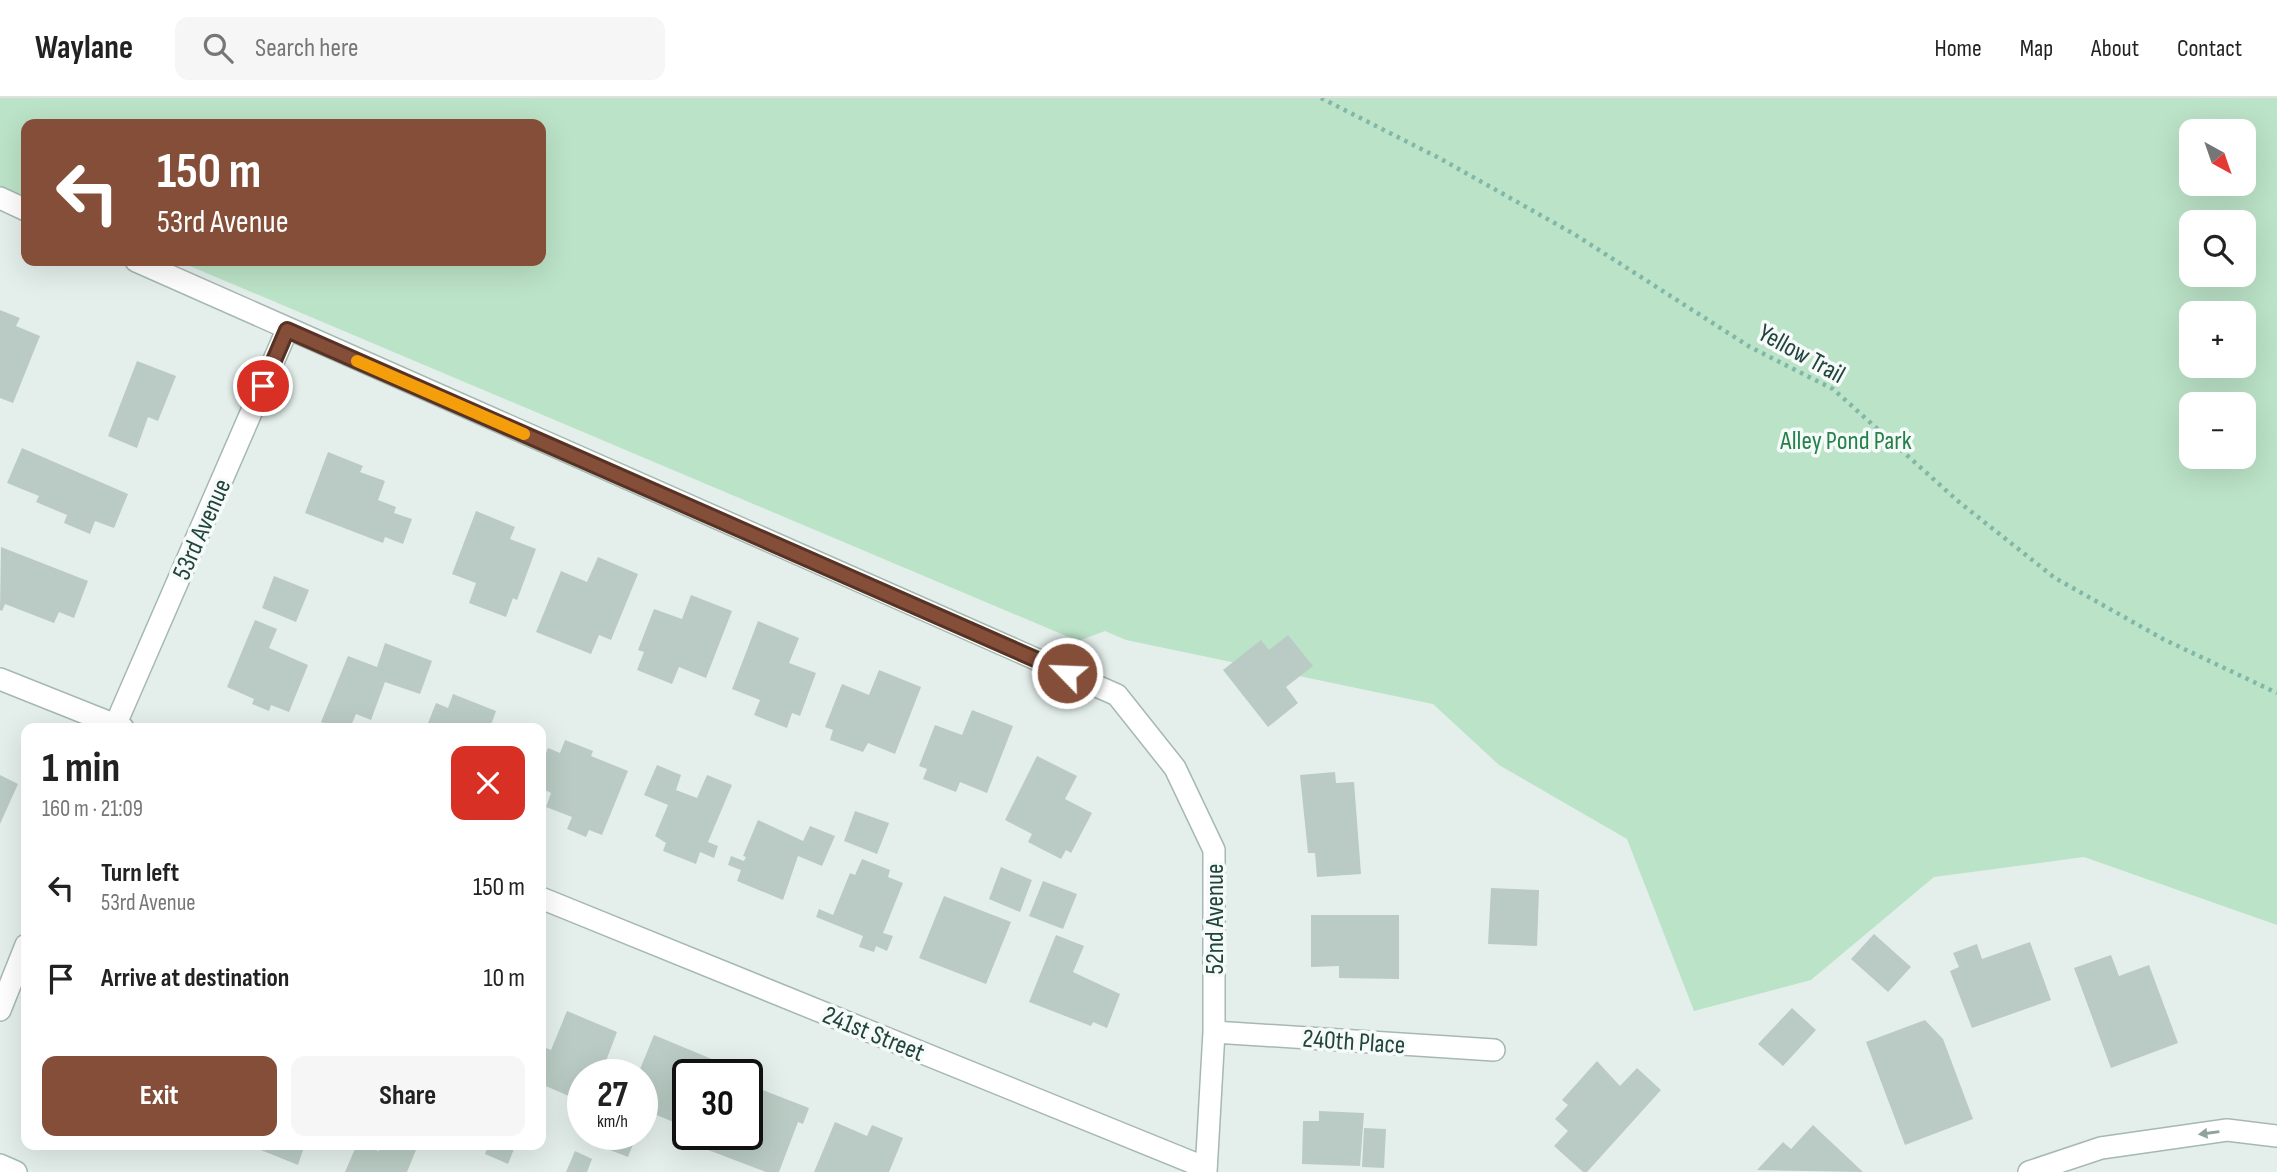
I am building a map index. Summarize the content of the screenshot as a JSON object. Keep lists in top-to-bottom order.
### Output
{
  "streets": {
    "street": [
      "53rd Avenue",
      "52nd Avenue",
      "241st Street",
      "240th Place"
    ],
    "path": ["Yellow Trail"]
  },
  "crossings": [
    ["53rd Avenue", "52nd Avenue"],
    ["52nd Avenue", "241st Street"],
    ["52nd Avenue", "240th Place"]
  ],
  "parks": ["Alley Pond Park"],
  "north": "bottom right",
  "page": {
    "header": "Waylane",
    "search": "Search here",
    "nav": [
      "Home",
      "Map",
      "About",
      "Contact"
    ],
    "map_buttons": ["+", "−"],
    "turn": ["150 m", "53rd Avenue"],
    "heading": ["1 min", "160 m · 21:09"],
    "list": [
      {
        "name": "Turn left",
        "note": "53rd Avenue",
        "value": "150 m"
      },
      {
        "name": "Arrive at destination",
        "value": "10 m"
      }
    ],
    "buttons": ["Exit", "Share"],
    "speed": "27 km/h",
    "limit": "30"
  }
}
